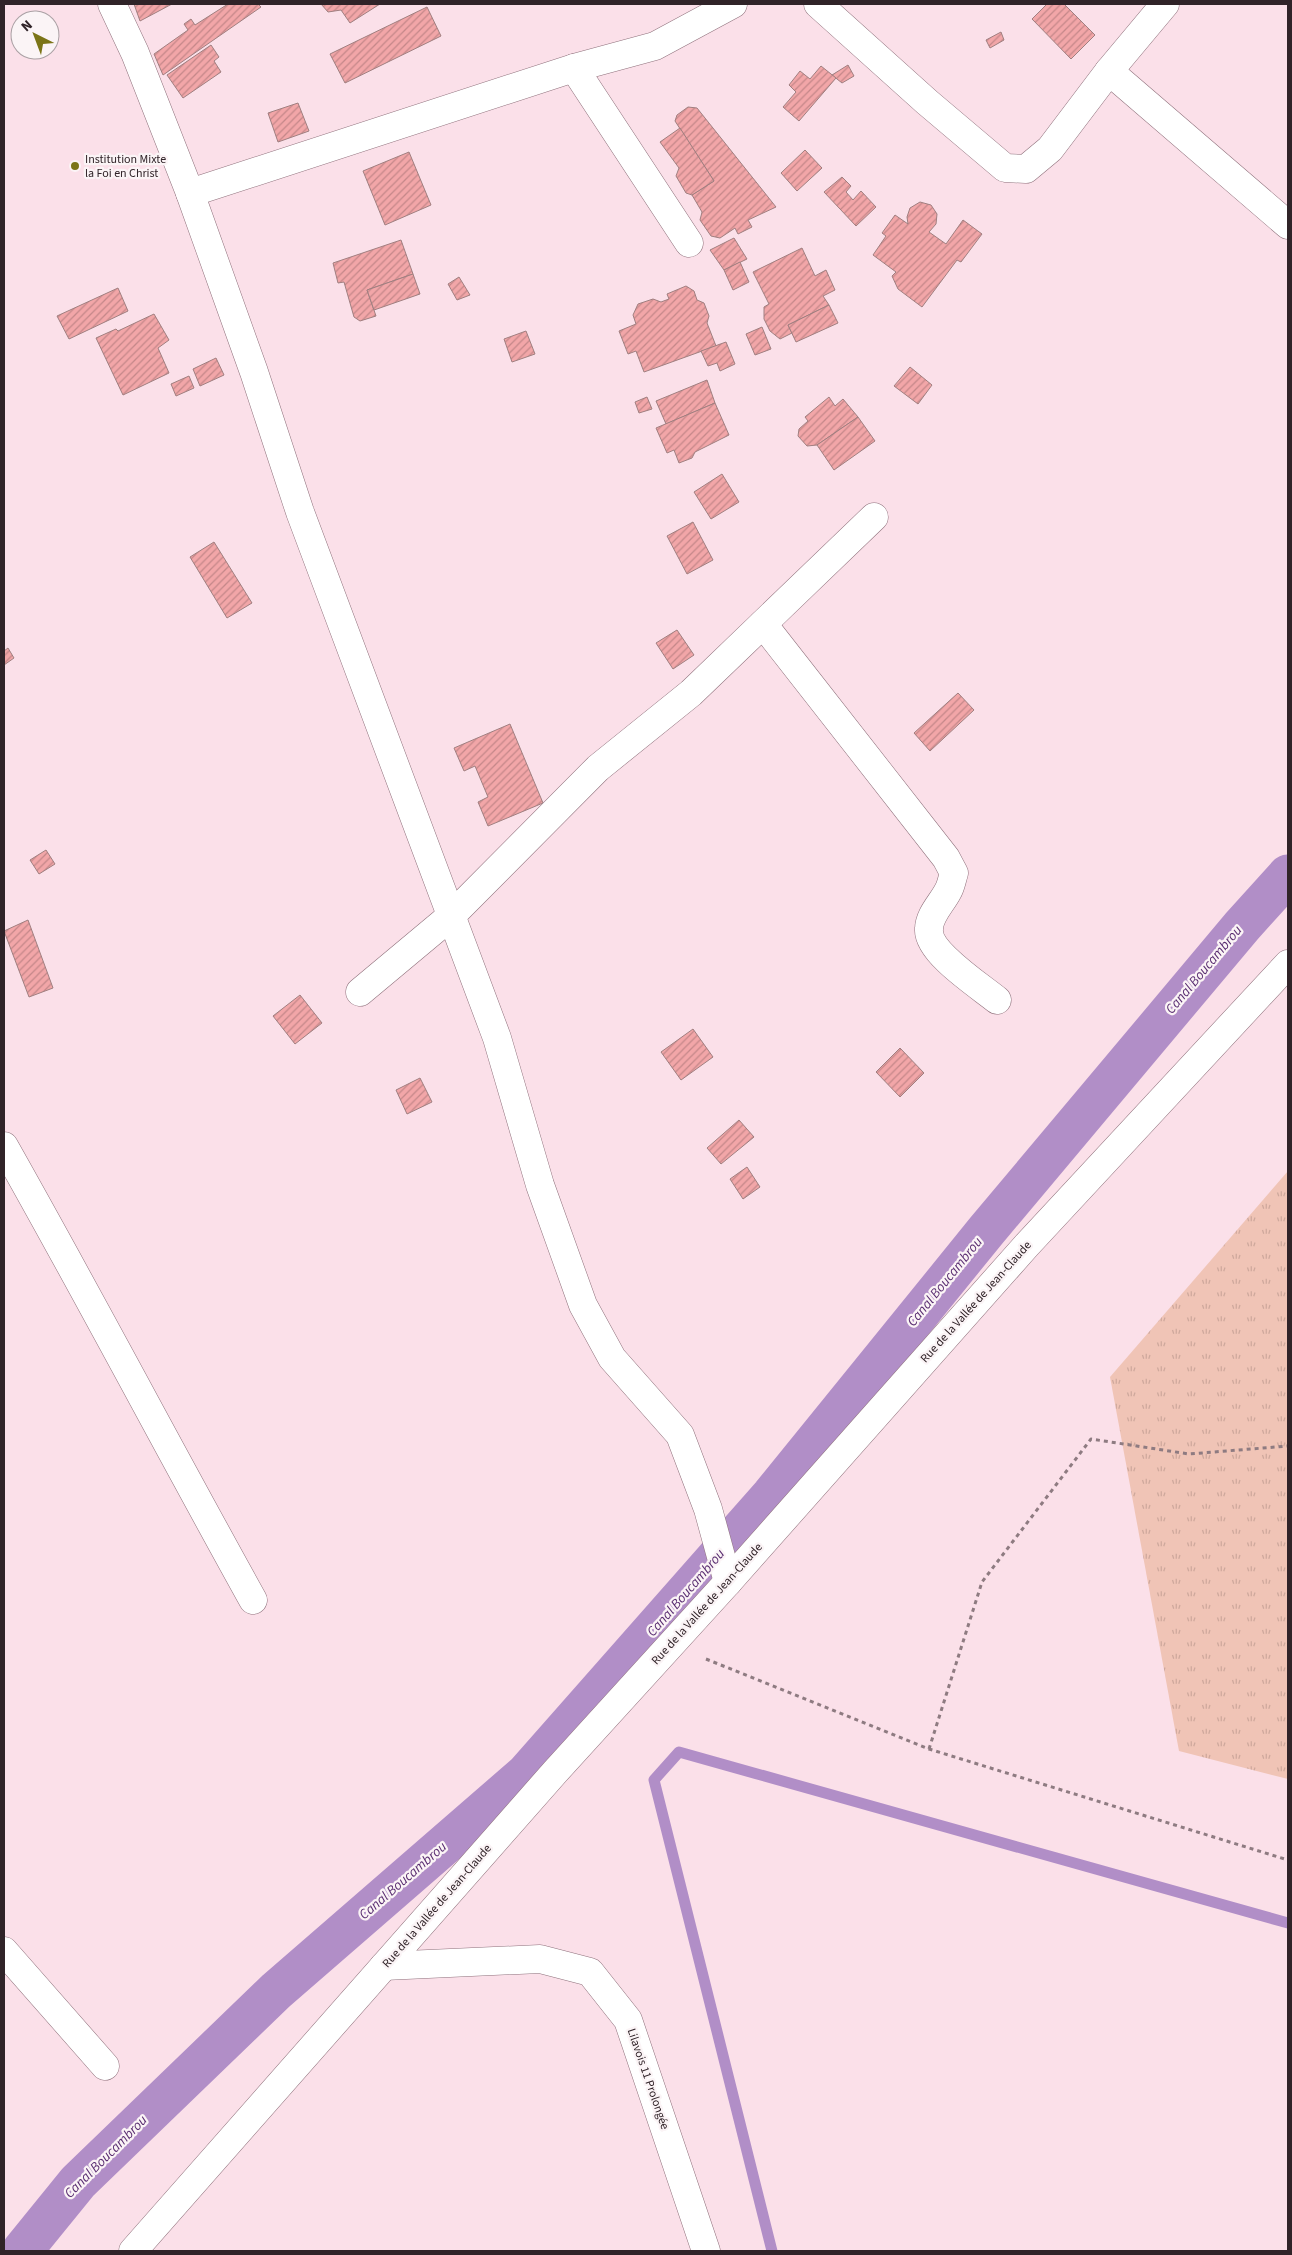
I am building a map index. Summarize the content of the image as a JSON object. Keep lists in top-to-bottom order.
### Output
{
  "streets": {
    "street": ["Rue de la Vallée de Jean-Claude", "Lilavois 11 Prolongée"]
  },
  "crossings": [
    ["Rue de la Vallée de Jean-Claude", "Lilavois 11 Prolongée"]
  ],
  "water": ["Canal Boucambrou"],
  "places": ["Institution Mixte la Foi en Christ"],
  "north": "top left"
}
